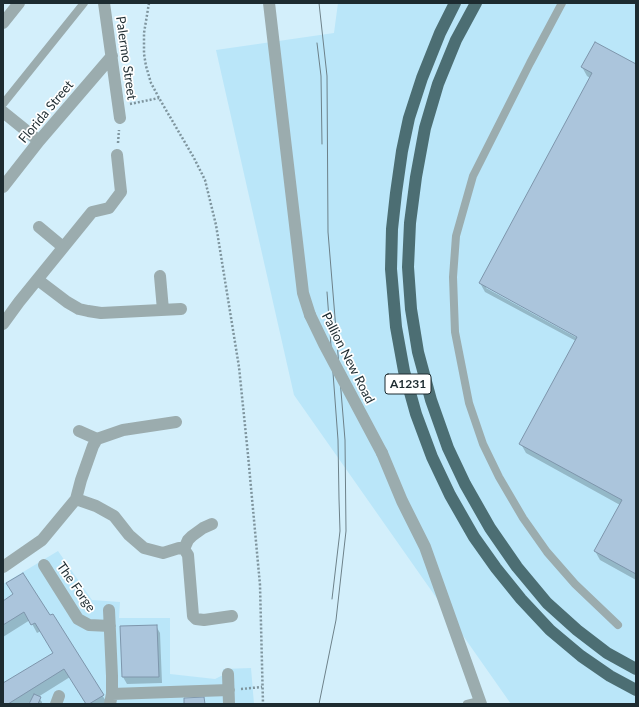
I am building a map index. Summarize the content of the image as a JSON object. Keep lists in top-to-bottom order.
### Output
{
  "streets": {
    "highway": ["A1231"],
    "street": [
      "Palermo Street",
      "Florida Street",
      "Pallion New Road",
      "The Forge"
    ]
  },
  "crossings": [
    ["Palermo Street", "Florida Street"]
  ]
}
